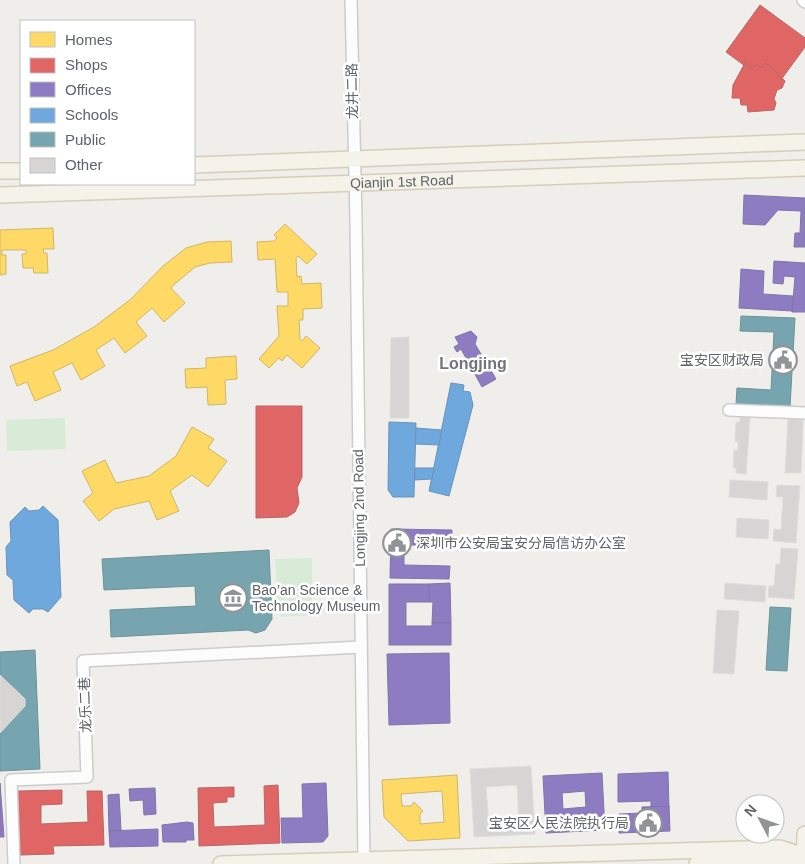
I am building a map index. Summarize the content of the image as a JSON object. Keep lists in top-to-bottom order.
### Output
{
  "streets": {
    "main road": ["Qianjin 1st Road"],
    "street": ["龙井二路", "Longjing 2nd Road", "龙乐二巷"]
  },
  "crossings": [
    ["龙井二路", "Qianjin 1st Road"],
    ["龙井二路", "Longjing 2nd Road"],
    ["Qianjin 1st Road", "Longjing 2nd Road"],
    ["Longjing 2nd Road", "龙乐二巷"]
  ],
  "districts": ["Longjing"],
  "places": {
    "public building": ["宝安区财政局", "深圳市公安局宝安分局信访办公室", "宝安区人民法院执行局"],
    "museum": ["Bao’an Science & Technology Museum"]
  },
  "legend": [
    "Homes",
    "Shops",
    "Offices",
    "Schools",
    "Public",
    "Other"
  ],
  "north": "top left"
}
